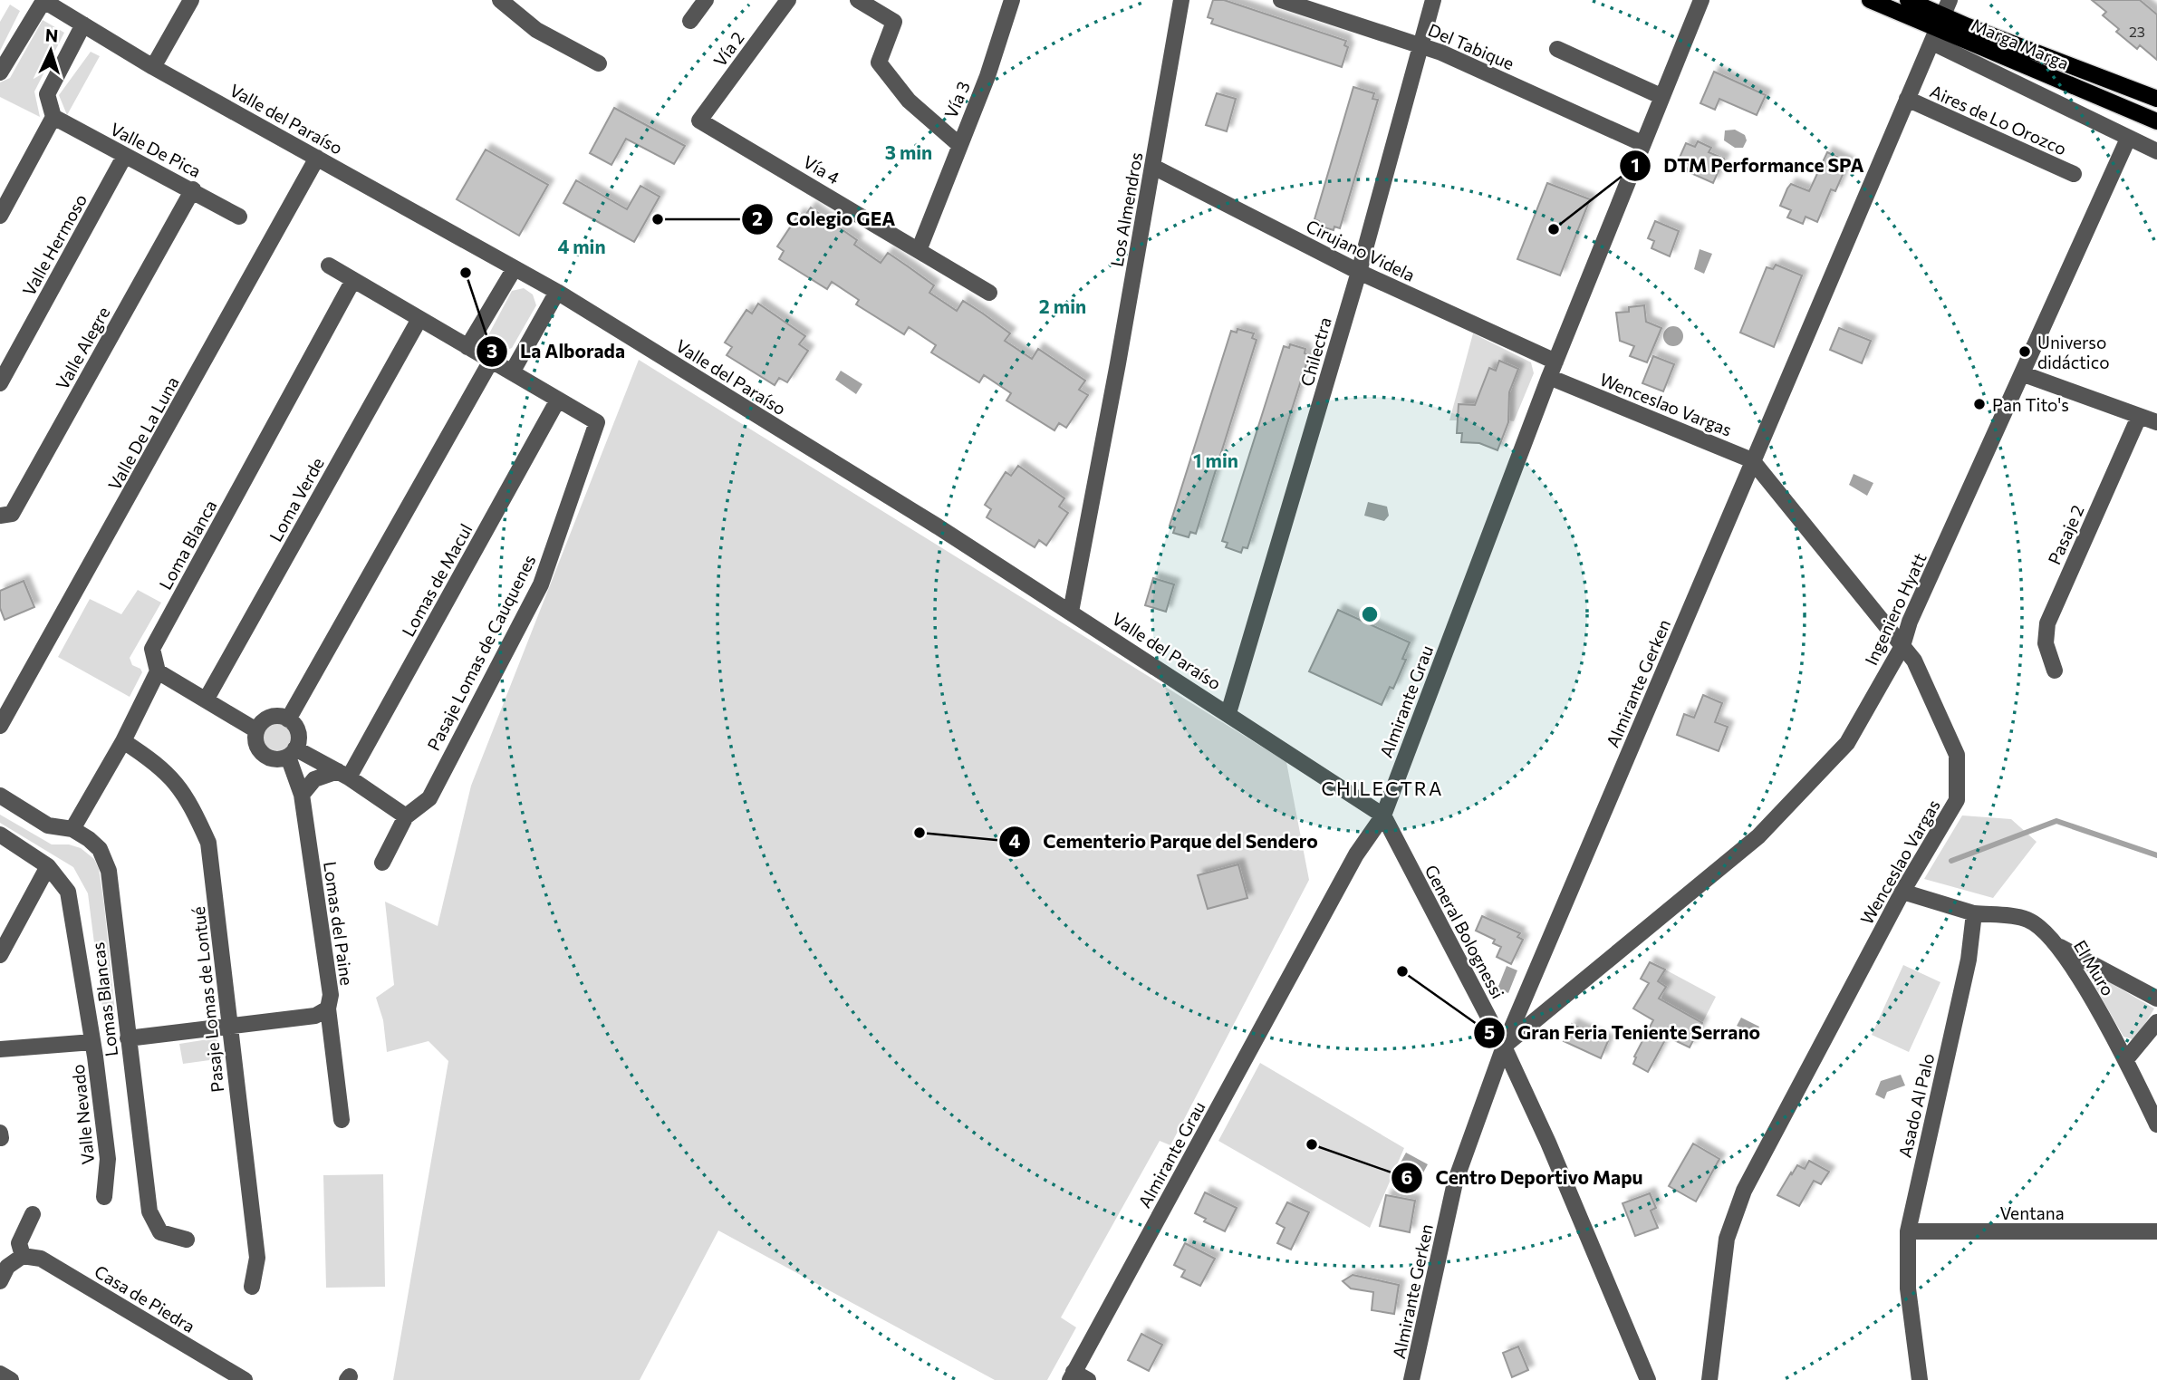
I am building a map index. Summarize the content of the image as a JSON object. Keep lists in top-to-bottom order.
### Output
{
  "streets": {
    "main road": ["Marga Marga"],
    "street": [
      "Del Tabique",
      "Vía 2",
      "Vía 3",
      "Valle del Paraíso",
      "Aires de Lo Orozco",
      "Valle De Pica",
      "Vía 4",
      "Los Almendros",
      "Valle Hermoso",
      "Cirujano Videla",
      "Valle Alegre",
      "Chilectra",
      "Wenceslao Vargas",
      "Valle De La Luna",
      "Loma Verde",
      "Pasaje 2",
      "Loma Blanca",
      "Lomas de Macul",
      "Ingeniero Hyatt",
      "Pasaje Lomas de Cauquenes",
      "Almirante Gerken",
      "Almirante Grau",
      "Lomas del Paine",
      "General Bolognessi",
      "El Muro",
      "Lomas Blancas",
      "Pasaje Lomas de Lontué",
      "Asado Al Palo",
      "Valle Nevado",
      "Ventana",
      "Casa de Piedra"
    ]
  },
  "crossings": [
    ["Marga Marga", "Ingeniero Hyatt"],
    ["Marga Marga", "Almirante Gerken"],
    ["Del Tabique", "Chilectra"],
    ["Del Tabique", "Almirante Grau"],
    ["Vía 2", "Vía 4"],
    ["Vía 3", "Vía 4"],
    ["Valle del Paraíso", "Los Almendros"],
    ["Valle del Paraíso", "Chilectra"],
    ["Valle del Paraíso", "Valle De La Luna"],
    ["Valle del Paraíso", "Almirante Grau"],
    ["Valle del Paraíso", "General Bolognessi"],
    ["Aires de Lo Orozco", "Almirante Gerken"],
    ["Valle De Pica", "Valle Hermoso"],
    ["Valle De Pica", "Valle Alegre"],
    ["Los Almendros", "Cirujano Videla"],
    ["Cirujano Videla", "Chilectra"],
    ["Cirujano Videla", "Almirante Grau"],
    ["Wenceslao Vargas", "Ingeniero Hyatt"],
    ["Wenceslao Vargas", "Almirante Gerken"],
    ["Wenceslao Vargas", "Almirante Grau"],
    ["Lomas de Macul", "Pasaje Lomas de Cauquenes"],
    ["Ingeniero Hyatt", "Almirante Gerken"],
    ["Ingeniero Hyatt", "General Bolognessi"],
    ["Almirante Gerken", "General Bolognessi"],
    ["Almirante Grau", "General Bolognessi"],
    ["Lomas del Paine", "Lomas Blancas"],
    ["Lomas del Paine", "Pasaje Lomas de Lontué"],
    ["El Muro", "Asado Al Palo"],
    ["Asado Al Palo", "Ventana"]
  ],
  "districts": ["CHILECTRA"],
  "places": [
    "Colegio GEA",
    "DTM Performance SPA",
    "La Alborada",
    "Universo didáctico",
    "Pan Tito's",
    "Cementerio Parque del Sendero",
    "Gran Feria Teniente Serrano",
    "Centro Deportivo Mapu"
  ],
  "house_numbers": ["23"],
  "north": "top",
  "rings": [
    "3 min",
    "4 min",
    "2 min",
    "1 min"
  ]
}
